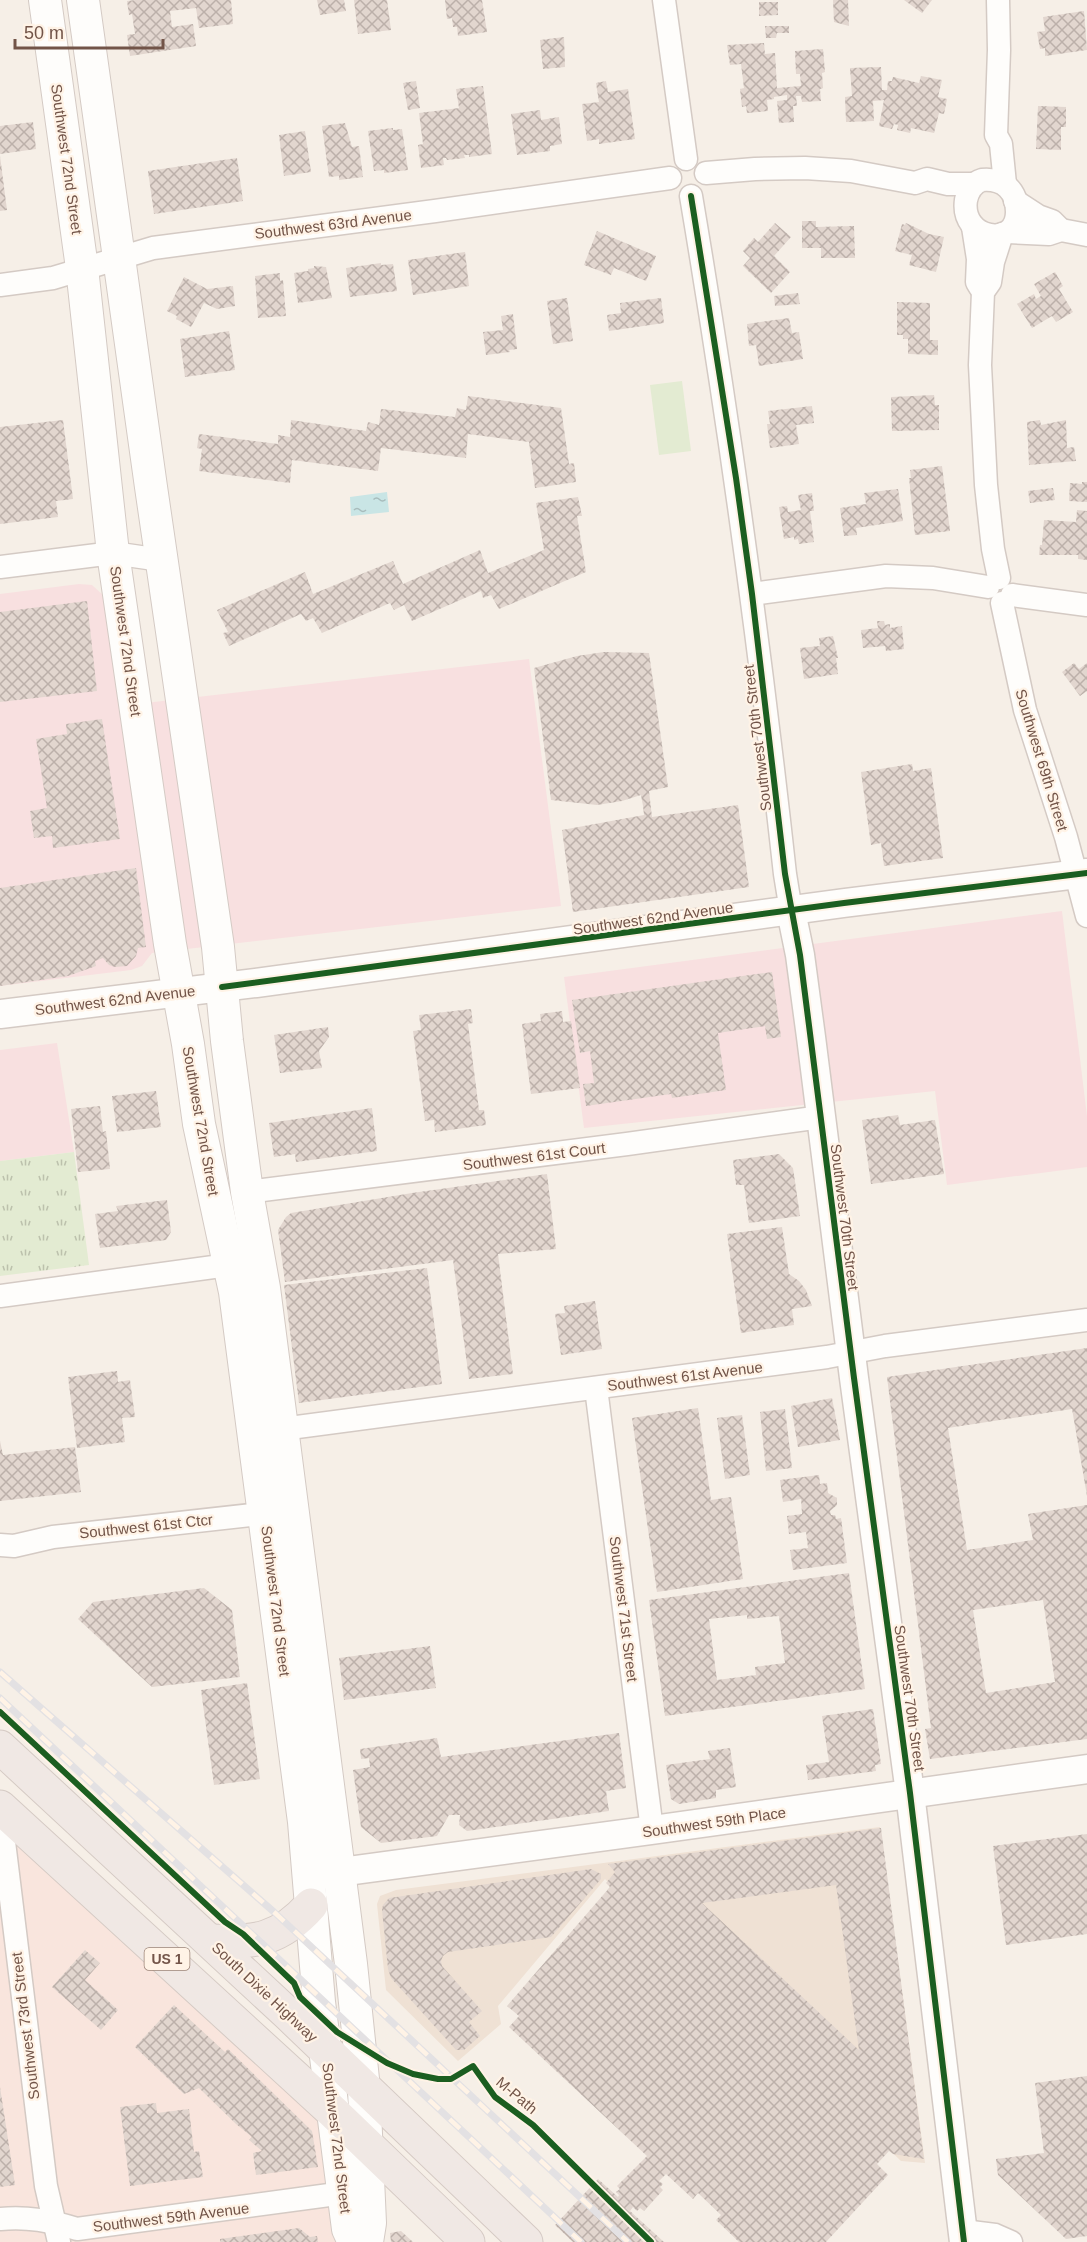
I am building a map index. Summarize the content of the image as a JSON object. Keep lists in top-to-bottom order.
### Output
{
  "streets": {
    "highway": ["US 1", "South Dixie Highway"],
    "main road": ["Southwest 72nd Street"],
    "street": [
      "Southwest 63rd Avenue",
      "Southwest 70th Street",
      "Southwest 69th Street",
      "Southwest 62nd Avenue",
      "Southwest 61st Court",
      "Southwest 61st Avenue",
      "Southwest 61st Ctcr",
      "Southwest 71st Street",
      "Southwest 59th Place",
      "Southwest 73rd Street",
      "Southwest 59th Avenue"
    ],
    "cycle path": ["M-Path"]
  },
  "crossings": [
    ["Southwest 72nd Street", "Southwest 63rd Avenue"],
    ["Southwest 72nd Street", "Southwest 62nd Avenue"],
    ["Southwest 72nd Street", "Southwest 61st Court"],
    ["Southwest 72nd Street", "Southwest 61st Avenue"],
    ["Southwest 72nd Street", "Southwest 61st Ctcr"],
    ["Southwest 72nd Street", "Southwest 59th Place"],
    ["Southwest 72nd Street", "US 1"],
    ["Southwest 72nd Street", "South Dixie Highway"],
    ["Southwest 72nd Street", "Southwest 59th Avenue"],
    ["Southwest 63rd Avenue", "Southwest 70th Street"],
    ["Southwest 70th Street", "Southwest 62nd Avenue"],
    ["Southwest 70th Street", "Southwest 61st Court"],
    ["Southwest 70th Street", "Southwest 61st Avenue"],
    ["Southwest 70th Street", "Southwest 59th Place"],
    ["Southwest 69th Street", "Southwest 62nd Avenue"],
    ["Southwest 61st Avenue", "Southwest 71st Street"],
    ["Southwest 71st Street", "Southwest 59th Place"],
    ["US 1", "Southwest 73rd Street"],
    ["Southwest 73rd Street", "Southwest 59th Avenue"]
  ],
  "scale_bar": "50 m"
}
